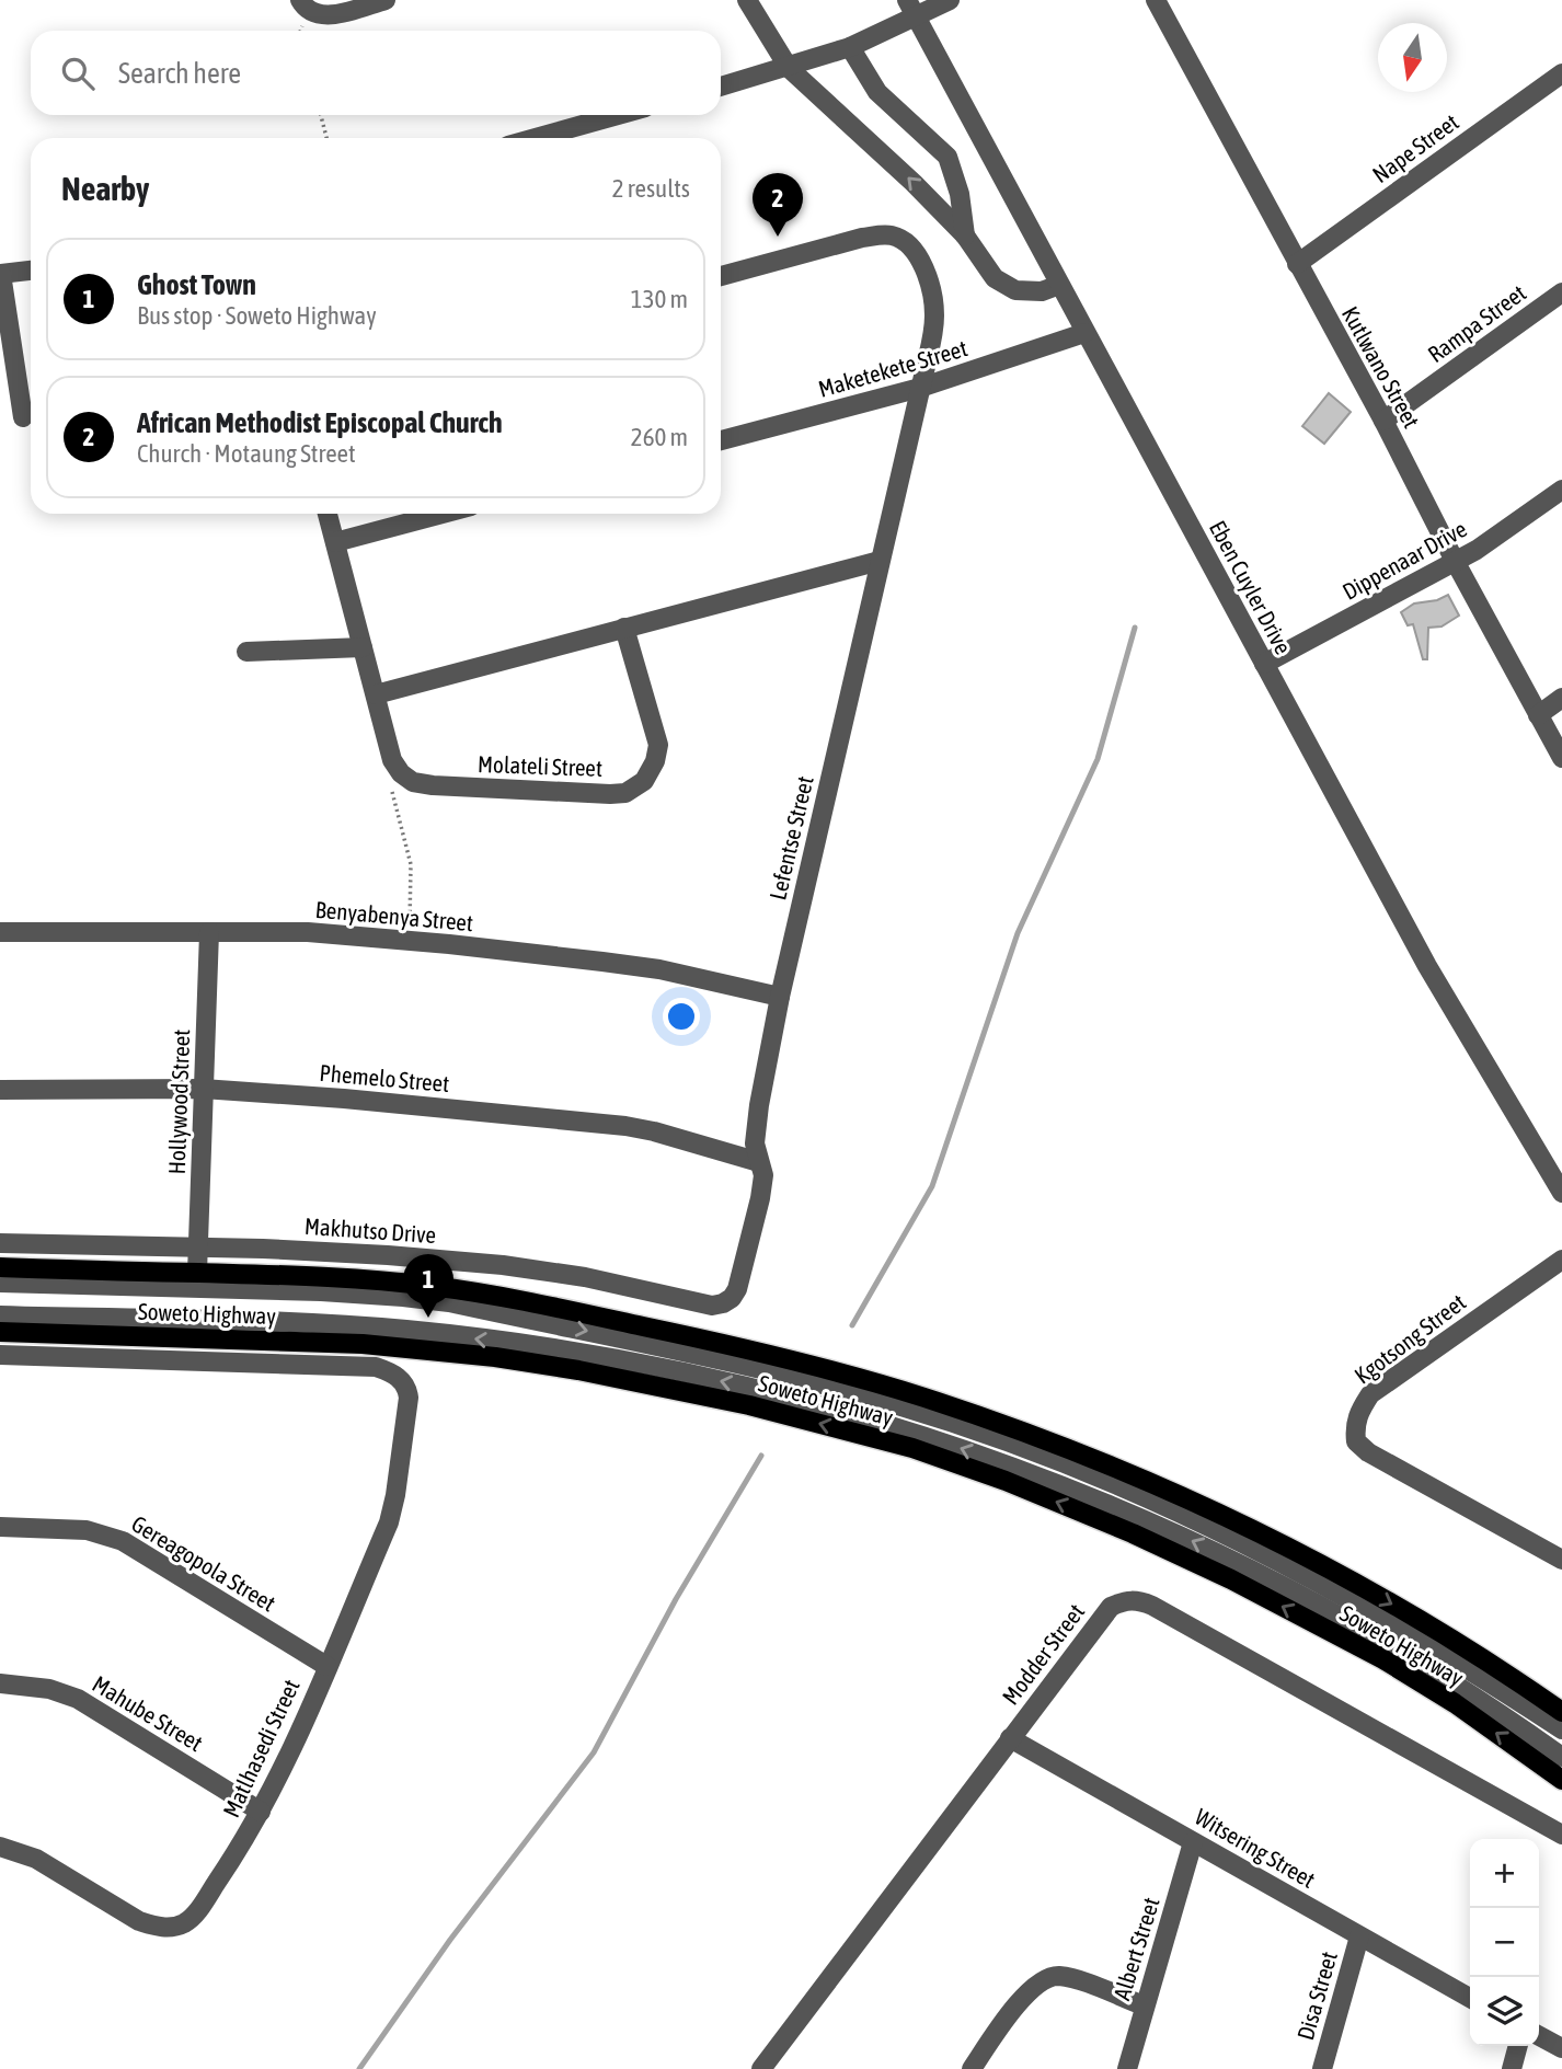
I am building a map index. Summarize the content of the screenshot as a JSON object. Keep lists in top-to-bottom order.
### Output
{
  "streets": {
    "main road": ["Soweto Highway"],
    "street": [
      "Nape Street",
      "Rampa Street",
      "Kutlwano Street",
      "Maketekete Street",
      "Dippenaar Drive",
      "Eben Cuyler Drive",
      "Molateli Street",
      "Lefentse Street",
      "Benyabenya Street",
      "Phemelo Street",
      "Hollywood Street",
      "Makhutso Drive",
      "Kgotsong Street",
      "Gereagopola Street",
      "Modder Street",
      "Mahube Street",
      "Matlhasedi Street",
      "Witsering Street",
      "Albert Street",
      "Disa Street"
    ]
  },
  "crossings": [
    ["Nape Street", "Kutlwano Street"],
    ["Rampa Street", "Kutlwano Street"],
    ["Kutlwano Street", "Dippenaar Drive"],
    ["Maketekete Street", "Eben Cuyler Drive"],
    ["Maketekete Street", "Lefentse Street"],
    ["Dippenaar Drive", "Eben Cuyler Drive"],
    ["Lefentse Street", "Benyabenya Street"],
    ["Lefentse Street", "Phemelo Street"],
    ["Lefentse Street", "Makhutso Drive"],
    ["Benyabenya Street", "Hollywood Street"],
    ["Phemelo Street", "Hollywood Street"],
    ["Hollywood Street", "Makhutso Drive"],
    ["Hollywood Street", "Soweto Highway"],
    ["Gereagopola Street", "Matlhasedi Street"],
    ["Modder Street", "Witsering Street"],
    ["Mahube Street", "Matlhasedi Street"],
    ["Witsering Street", "Albert Street"],
    ["Witsering Street", "Disa Street"]
  ],
  "north": "bottom",
  "page": {
    "search": "Search here",
    "heading": ["Nearby", "2 results"],
    "pins": ["2", "1"],
    "list": [
      {
        "mark": "1",
        "name": "Ghost Town",
        "note": "Bus stop · Soweto Highway",
        "value": "130 m"
      },
      {
        "mark": "2",
        "name": "African Methodist Episcopal Church",
        "note": "Church · Motaung Street",
        "value": "260 m"
      }
    ],
    "map_buttons": ["+", "−"]
  }
}
